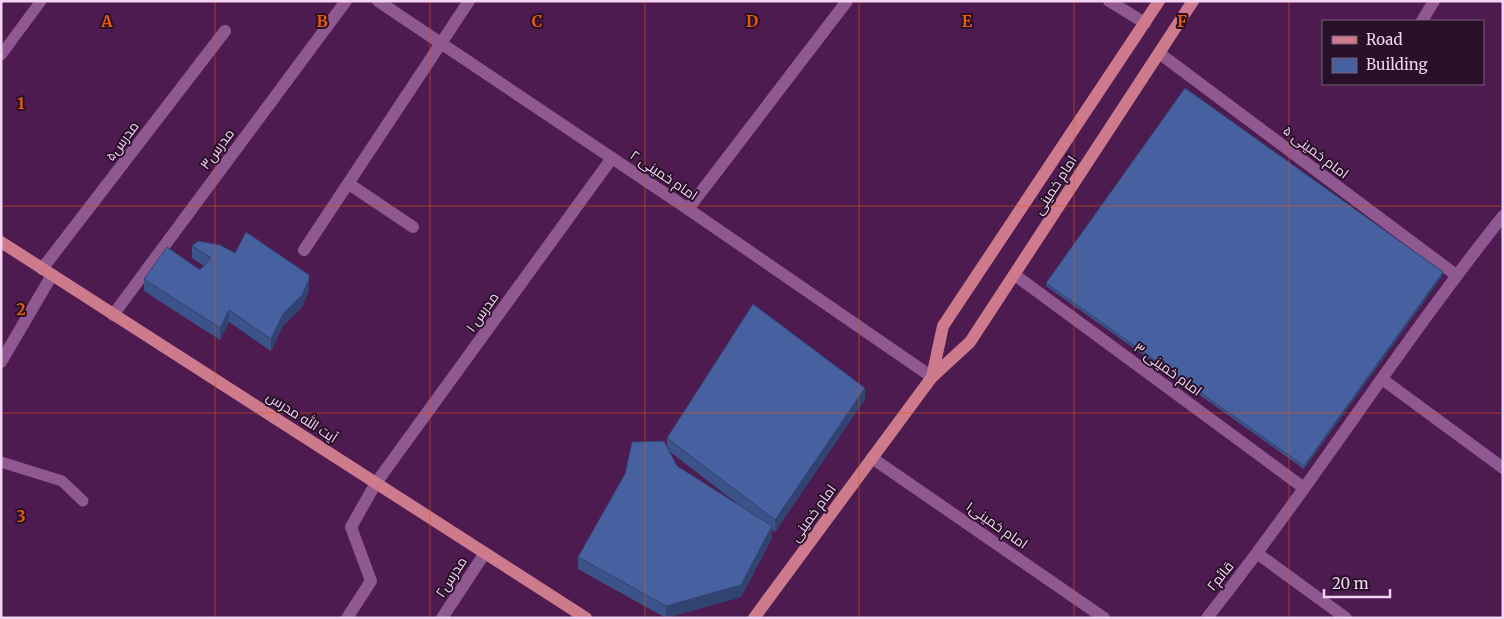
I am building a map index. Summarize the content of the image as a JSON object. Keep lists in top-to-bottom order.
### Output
{
  "streets": {
    "main road": ["امام خمینی", "آیت الله مدرس"],
    "street": [
      "مدرس۵",
      "مدرس۳",
      "امام خمینی ۵",
      "امام خمینی ۲",
      "مدرس ۱",
      "امام خمینی ۳",
      "امام خمینی۱",
      "قائم۲",
      "مدرس۲"
    ]
  },
  "crossings": [
    ["مدرس۵", "آیت الله مدرس"],
    ["مدرس۳", "آیت الله مدرس"],
    ["امام خمینی ۵", "امام خمینی"],
    ["امام خمینی ۵", "قائم۲"],
    ["امام خمینی ۲", "امام خمینی"],
    ["امام خمینی ۲", "مدرس ۱"],
    ["امام خمینی", "امام خمینی ۳"],
    ["امام خمینی", "امام خمینی۱"],
    ["مدرس ۱", "آیت الله مدرس"],
    ["امام خمینی ۳", "قائم۲"],
    ["آیت الله مدرس", "مدرس۲"]
  ],
  "legend": ["Road", "Building"],
  "scale_bar": "20 m",
  "grid": {
    "columns": [
      "A",
      "B",
      "C",
      "D",
      "E",
      "F"
    ],
    "rows": ["1", "2", "3"]
  }
}
